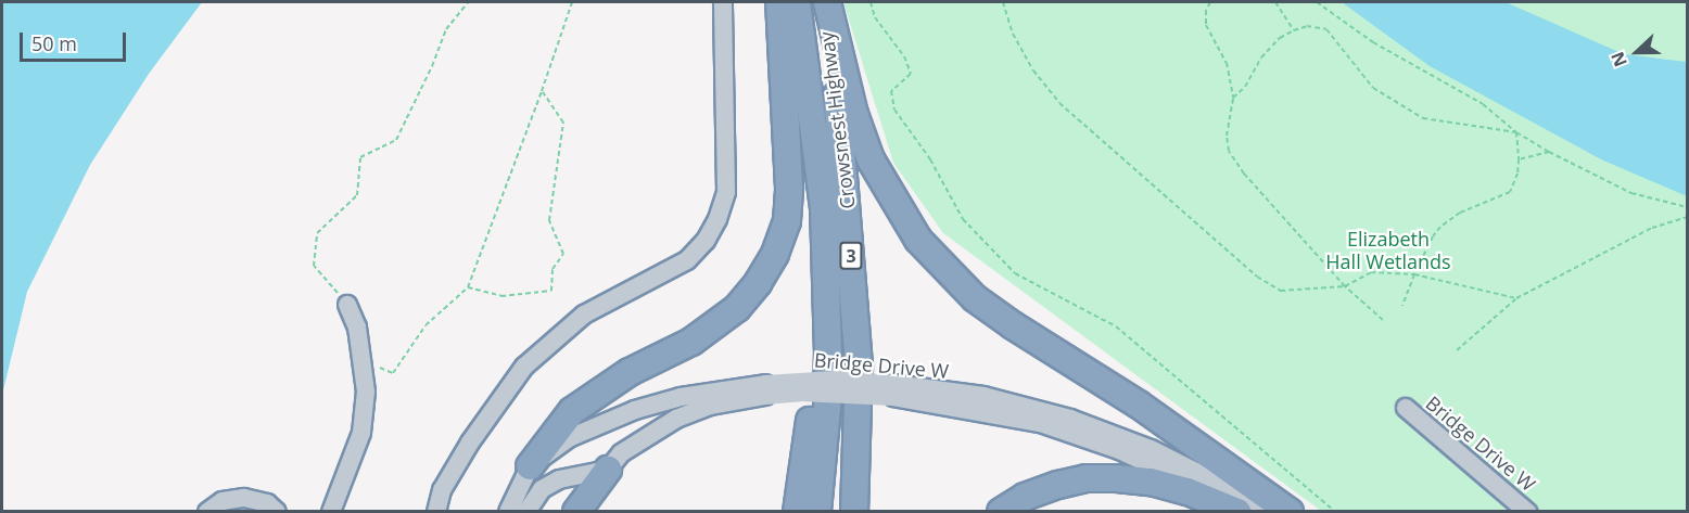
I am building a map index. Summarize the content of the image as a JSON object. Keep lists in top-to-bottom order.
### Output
{
  "streets": {
    "highway": ["Crowsnest Highway", "3"],
    "street": ["Bridge Drive W"]
  },
  "parks": ["Elizabeth Hall Wetlands"],
  "scale_bar": "50 m",
  "north": "left"
}
